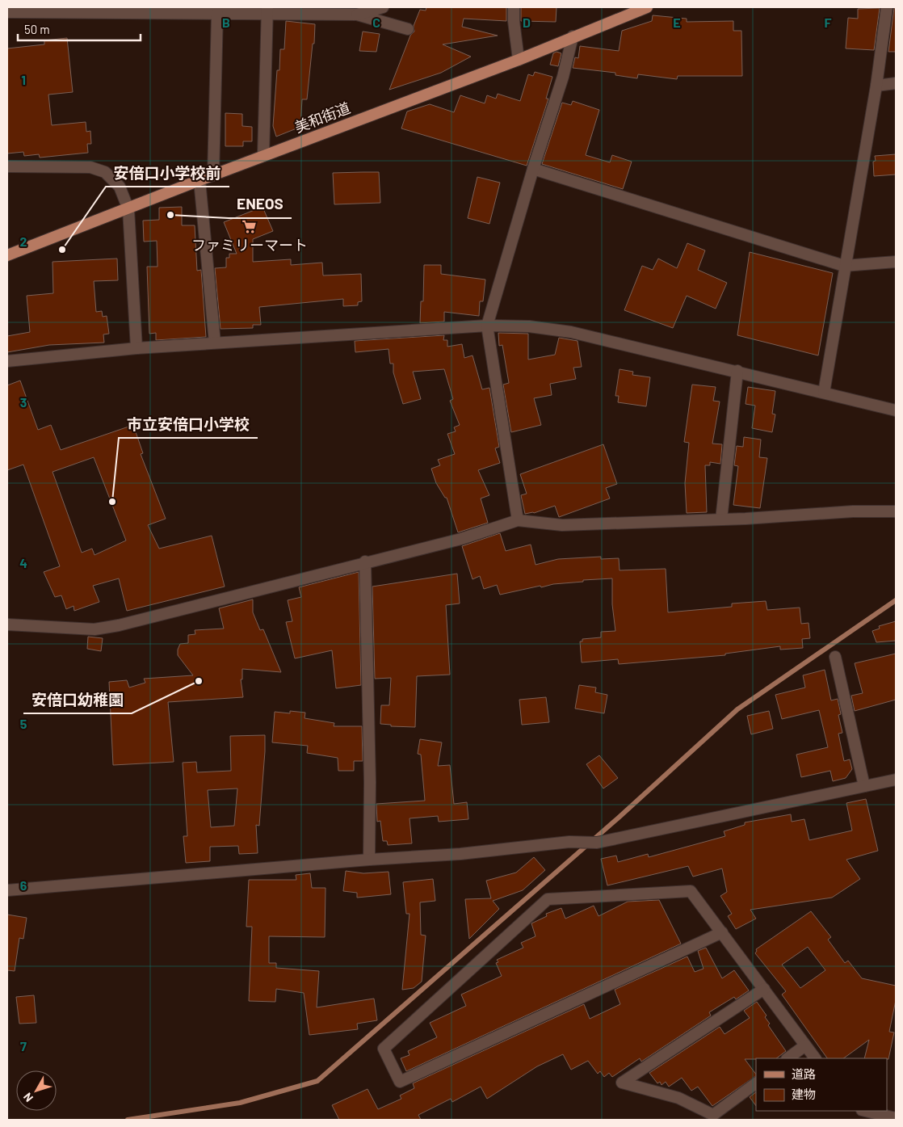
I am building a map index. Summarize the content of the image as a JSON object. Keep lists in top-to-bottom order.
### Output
{
  "streets": {
    "main road": ["美和街道"]
  },
  "places": {
    "other": [
      "ENEOS",
      "安倍口小学校前",
      "市立安倍口小学校",
      "安倍口幼稚園"
    ],
    "supermarket": ["ファミリーマート"]
  },
  "legend": ["道路", "建物"],
  "scale_bar": "50 m",
  "north": "bottom left",
  "grid": {
    "columns": [
      "B",
      "C",
      "D",
      "E",
      "F"
    ],
    "rows": [
      "1",
      "2",
      "3",
      "4",
      "5",
      "6",
      "7"
    ]
  }
}
